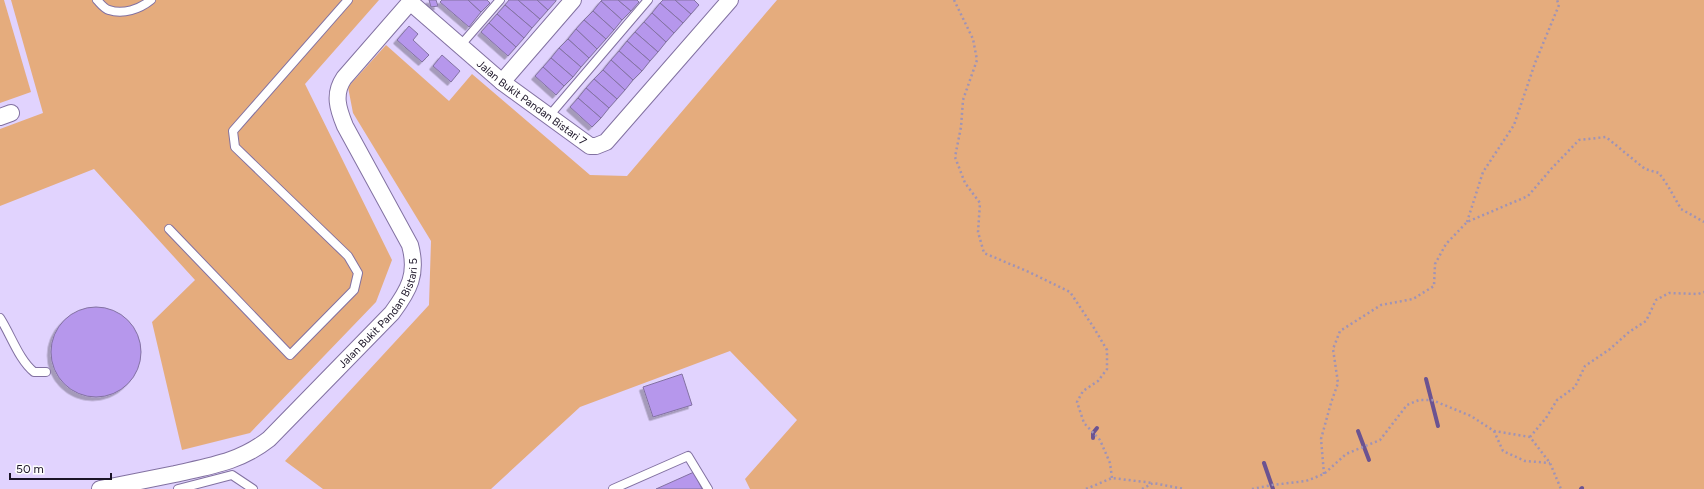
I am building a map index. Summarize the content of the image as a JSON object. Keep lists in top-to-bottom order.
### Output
{
  "streets": {
    "street": ["Jalan Bukit Pandan Bistari 7", "Jalan Bukit Pandan Bistari 5"]
  },
  "crossings": [
    ["Jalan Bukit Pandan Bistari 7", "Jalan Bukit Pandan Bistari 5"]
  ],
  "scale_bar": "50 m"
}
